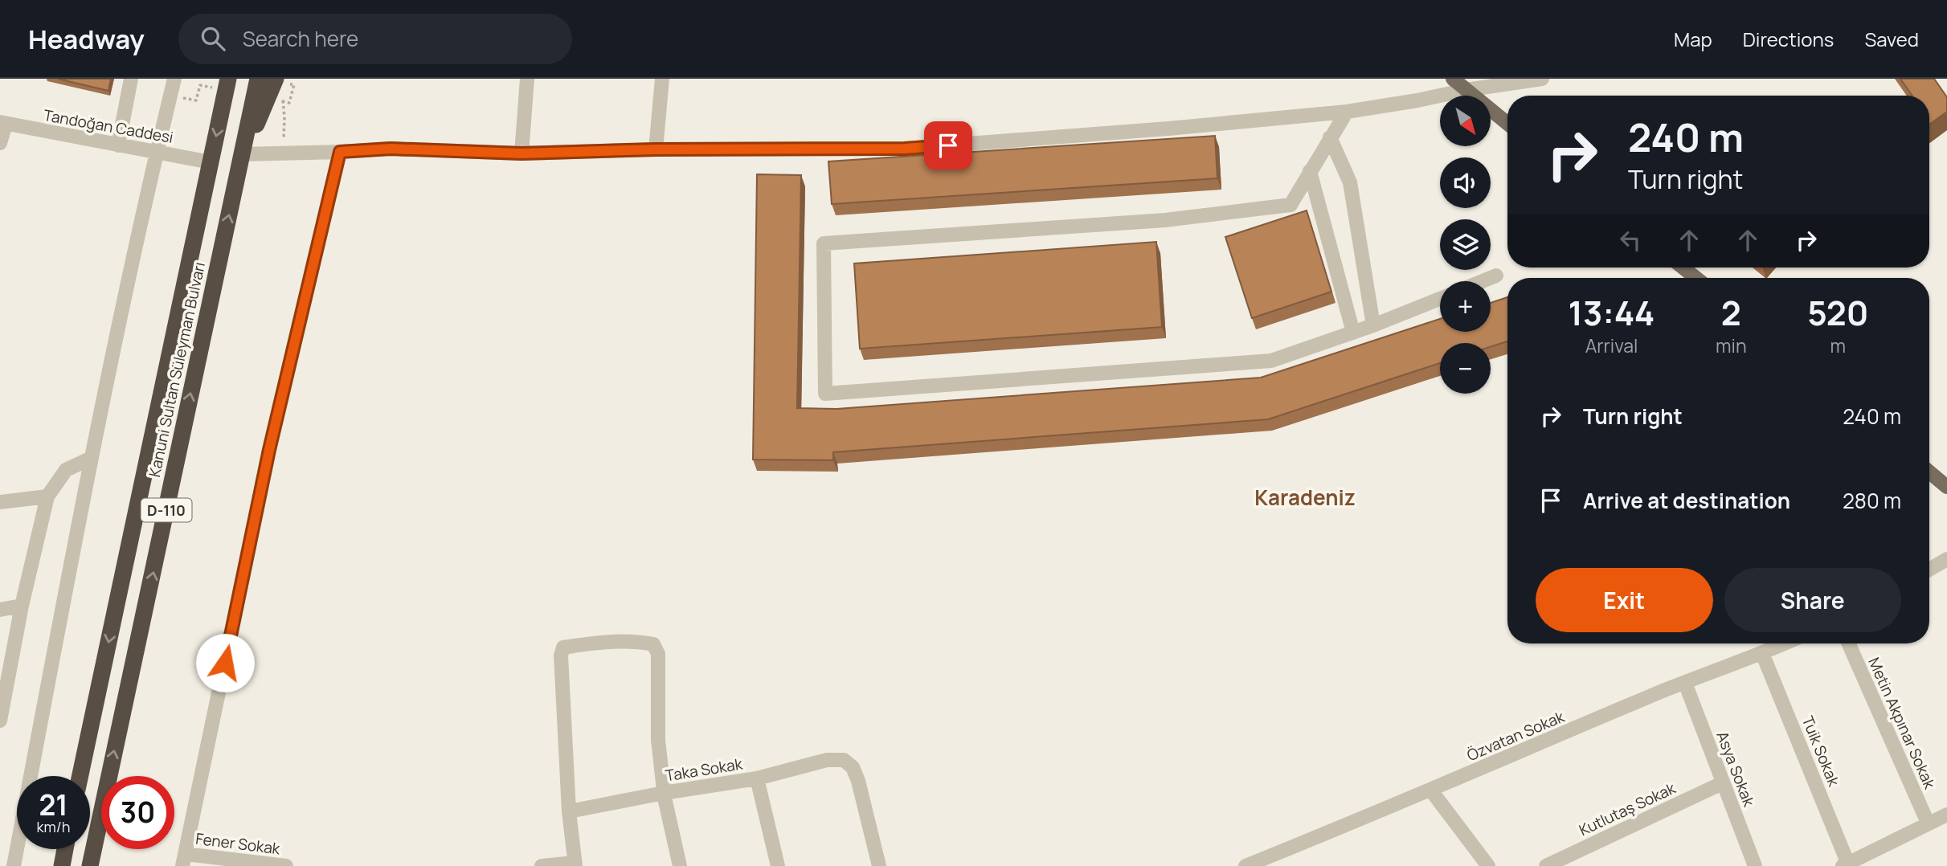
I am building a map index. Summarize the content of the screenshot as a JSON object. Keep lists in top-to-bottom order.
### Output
{
  "streets": {
    "highway": ["Kanuni Sultan Süleyman Bulvarı", "D-110"],
    "street": [
      "Tandoğan Caddesi",
      "Metin Akpınar Sokak",
      "Özvatan Sokak",
      "Tuik Sokak",
      "Asya Sokak",
      "Taka Sokak",
      "Kutlutaş Sokak",
      "Fener Sokak"
    ]
  },
  "crossings": [
    ["Tandoğan Caddesi", "Kanuni Sultan Süleyman Bulvarı"],
    ["Özvatan Sokak", "Tuik Sokak"],
    ["Özvatan Sokak", "Asya Sokak"],
    ["Asya Sokak", "Kutlutaş Sokak"]
  ],
  "districts": ["Karadeniz"],
  "north": "bottom right",
  "page": {
    "header": "Headway",
    "search": "Search here",
    "nav": ["Map", "Directions", "Saved"],
    "map_buttons": ["+", "−"],
    "turn": ["240 m", "Turn right"],
    "eta": [
      "13:44",
      "Arrival",
      "2",
      "min",
      "520",
      "m"
    ],
    "list": [
      {
        "name": "Turn right",
        "value": "240 m"
      },
      {
        "name": "Arrive at destination",
        "value": "280 m"
      }
    ],
    "buttons": ["Exit", "Share"],
    "speed": "21 km/h",
    "limit": "30"
  }
}
